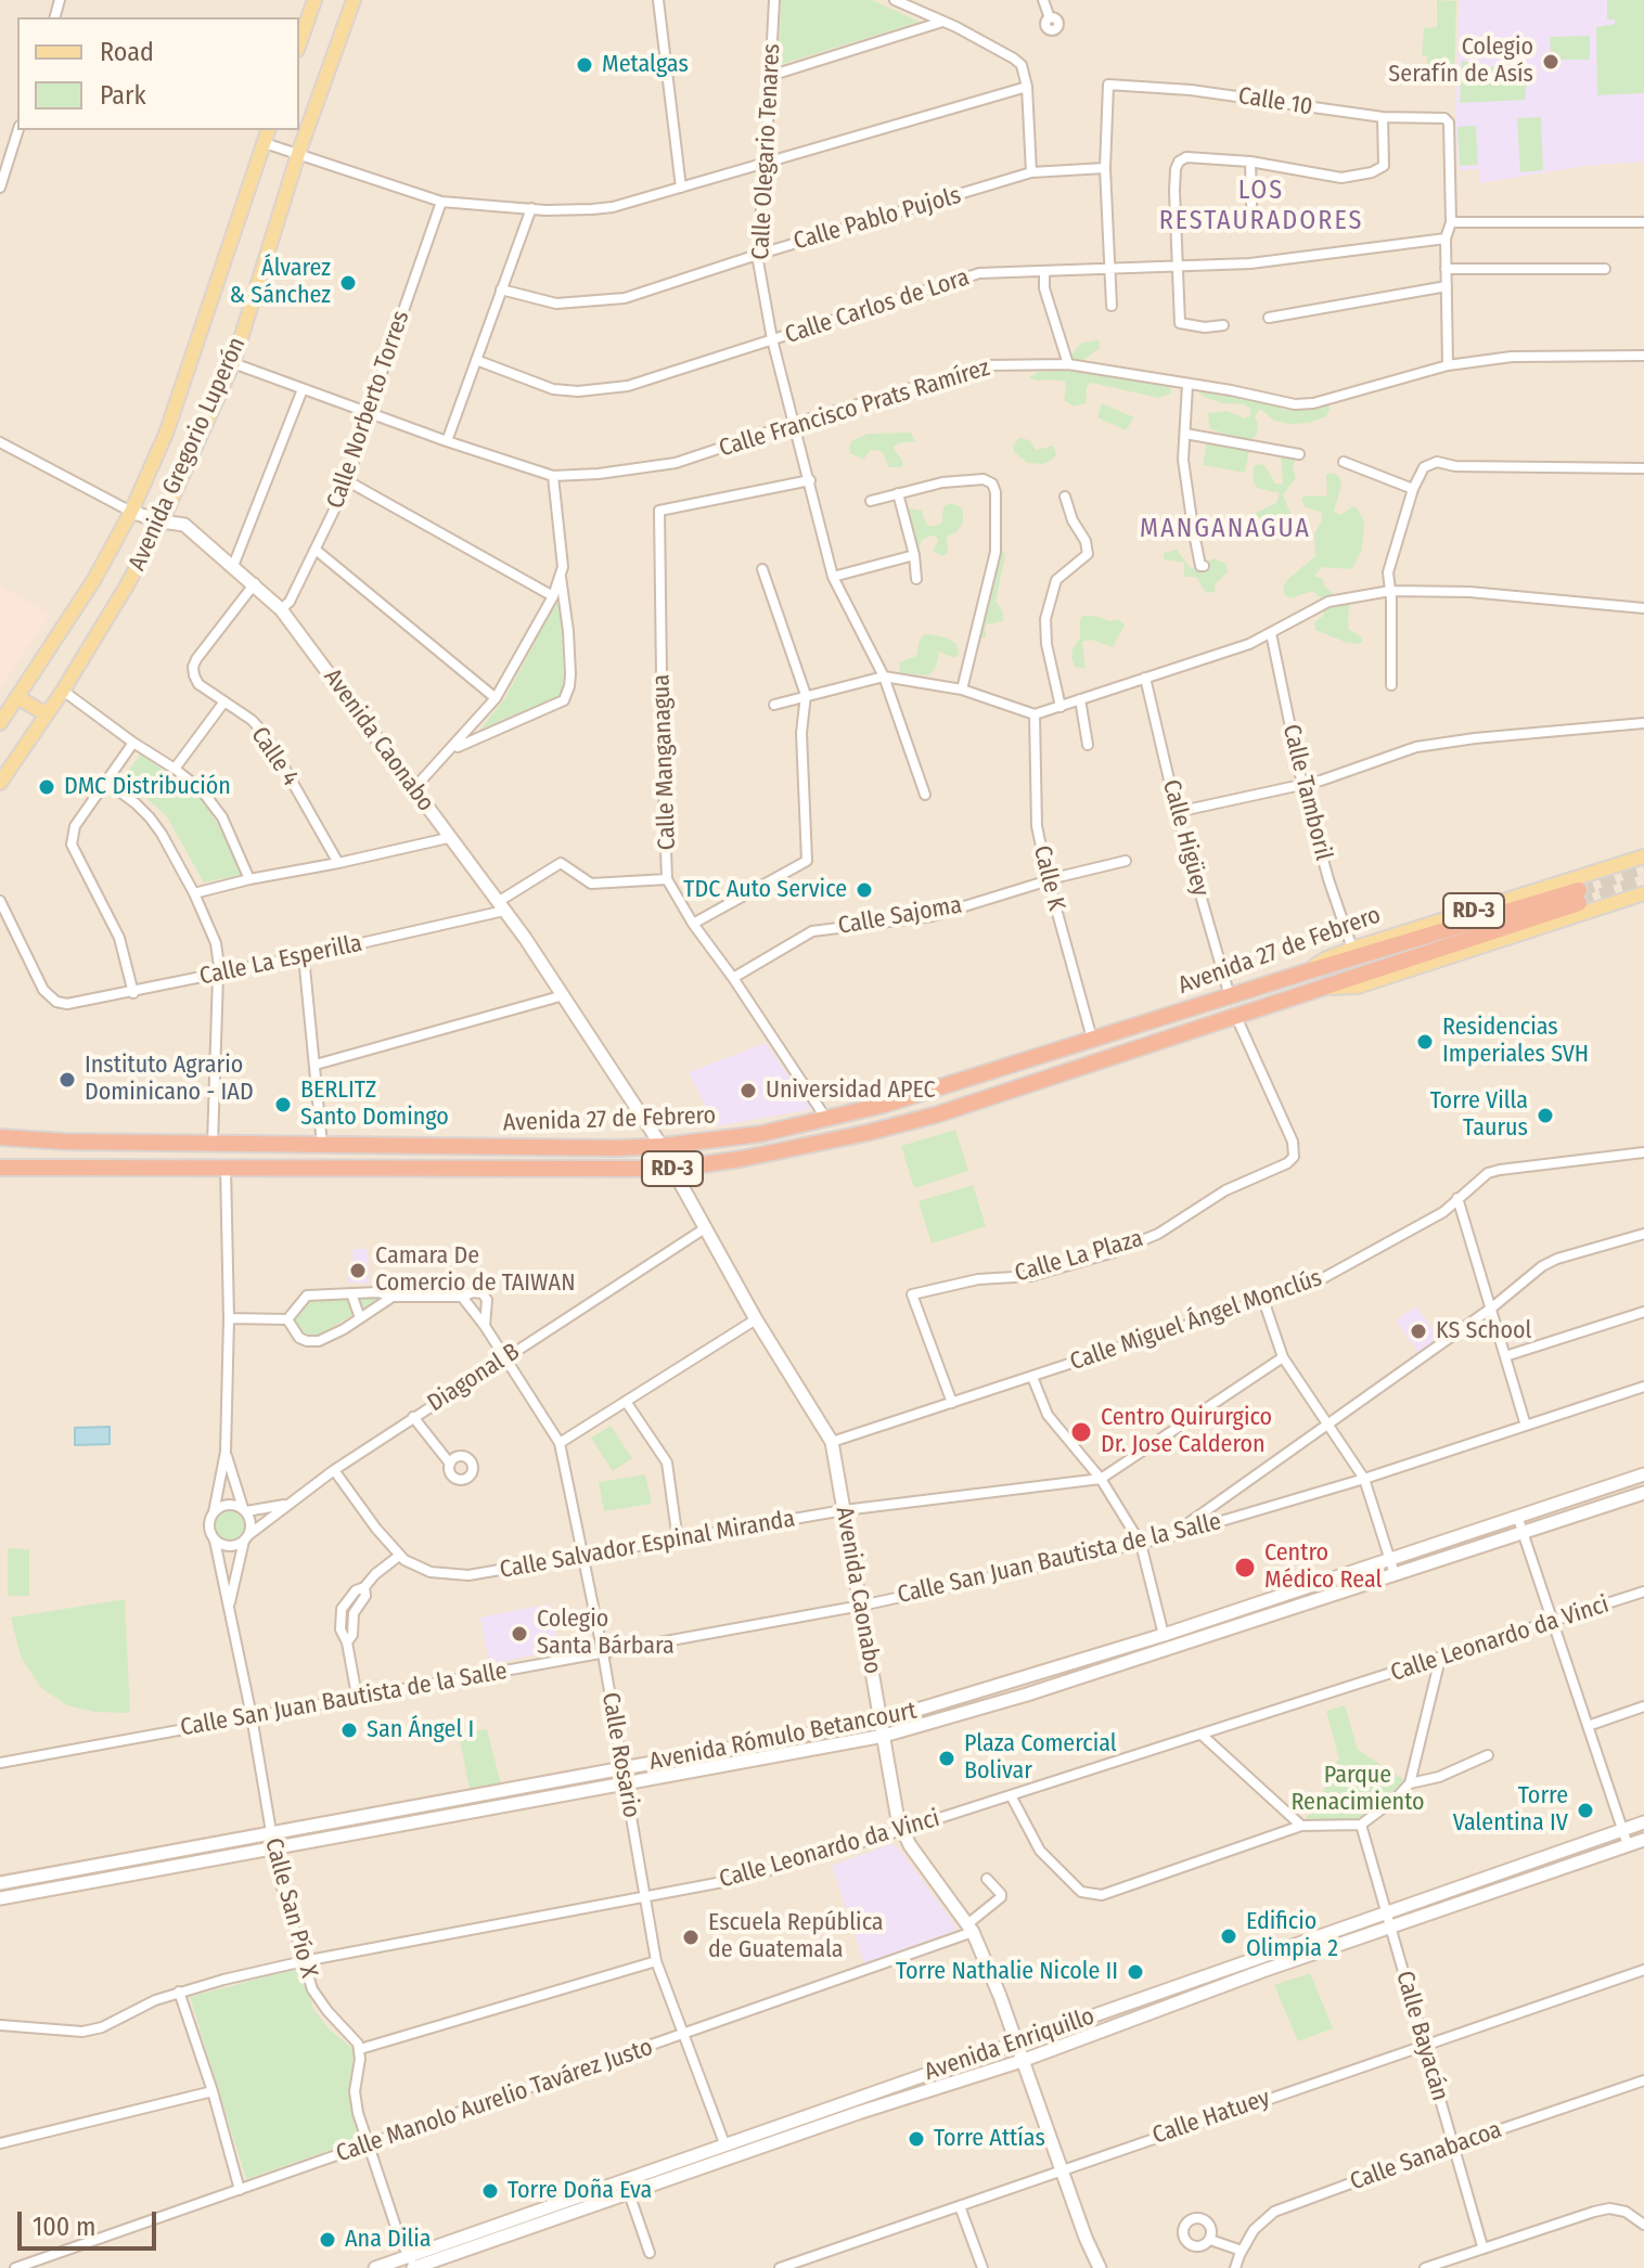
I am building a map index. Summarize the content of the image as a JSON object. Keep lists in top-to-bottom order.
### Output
{
  "streets": {
    "highway": ["RD-3", "Avenida 27 de Febrero"],
    "main road": [
      "Avenida Gregorio Luperón",
      "Avenida Caonabo",
      "Avenida Rómulo Betancourt",
      "Avenida Enriquillo"
    ],
    "street": [
      "Calle 10",
      "Calle Olegario Tenares",
      "Calle Pablo Pujols",
      "Calle Carlos de Lora",
      "Calle Francisco Prats Ramírez",
      "Calle Norberto Torres",
      "Calle 4",
      "Calle Manganagua",
      "Calle Tamboril",
      "Calle Higüey",
      "Calle K",
      "Calle Sajoma",
      "Calle La Esperilla",
      "Calle La Plaza",
      "Calle Miguel Ángel Monclús",
      "Diagonal B",
      "Calle Salvador Espinal Miranda",
      "Calle San Juan Bautista de la Salle",
      "Calle Leonardo da Vinci",
      "Calle Rosario",
      "Calle San Pío X",
      "Calle Bayacán",
      "Calle Manolo Aurelio Tavárez Justo",
      "Calle Hatuey",
      "Calle Sanabacoa"
    ]
  },
  "crossings": [
    ["Calle 10", "Calle Pablo Pujols"],
    ["Calle Olegario Tenares", "Calle Pablo Pujols"],
    ["Calle Olegario Tenares", "Calle Carlos de Lora"],
    ["Calle Olegario Tenares", "Calle Francisco Prats Ramírez"],
    ["Calle Olegario Tenares", "Calle Manganagua"],
    ["Calle Francisco Prats Ramírez", "Calle Norberto Torres"],
    ["Calle Francisco Prats Ramírez", "Avenida Gregorio Luperón"],
    ["Calle Norberto Torres", "Avenida Caonabo"],
    ["Avenida Gregorio Luperón", "Avenida Caonabo"],
    ["Avenida Caonabo", "Calle 4"],
    ["Avenida Caonabo", "Avenida 27 de Febrero"],
    ["Avenida Caonabo", "Calle La Esperilla"],
    ["Avenida Caonabo", "Calle Miguel Ángel Monclús"],
    ["Avenida Caonabo", "Diagonal B"],
    ["Avenida Caonabo", "Calle Salvador Espinal Miranda"],
    ["Avenida Caonabo", "Calle San Juan Bautista de la Salle"],
    ["Avenida Caonabo", "Calle Leonardo da Vinci"],
    ["Avenida Caonabo", "Avenida Rómulo Betancourt"],
    ["Avenida Caonabo", "Avenida Enriquillo"],
    ["Avenida Caonabo", "Calle Manolo Aurelio Tavárez Justo"],
    ["Avenida Caonabo", "Calle Hatuey"],
    ["Calle Manganagua", "Calle Sajoma"],
    ["Calle Manganagua", "Avenida 27 de Febrero"],
    ["Calle Manganagua", "Calle La Esperilla"],
    ["Calle Tamboril", "Avenida 27 de Febrero"],
    ["Calle Higüey", "Avenida 27 de Febrero"],
    ["Calle K", "Calle Sajoma"],
    ["Calle K", "Avenida 27 de Febrero"],
    ["RD-3", "Avenida 27 de Febrero"],
    ["Avenida 27 de Febrero", "Calle La Plaza"],
    ["Calle La Plaza", "Calle Miguel Ángel Monclús"],
    ["Diagonal B", "Calle Salvador Espinal Miranda"],
    ["Diagonal B", "Calle Rosario"],
    ["Diagonal B", "Calle San Pío X"],
    ["Calle Salvador Espinal Miranda", "Calle Rosario"],
    ["Calle San Juan Bautista de la Salle", "Calle Rosario"],
    ["Calle San Juan Bautista de la Salle", "Calle San Pío X"],
    ["Calle Leonardo da Vinci", "Calle Rosario"],
    ["Calle Leonardo da Vinci", "Calle San Pío X"],
    ["Avenida Rómulo Betancourt", "Calle Rosario"],
    ["Avenida Rómulo Betancourt", "Calle San Pío X"],
    ["Calle Rosario", "Avenida Enriquillo"],
    ["Calle Rosario", "Calle Manolo Aurelio Tavárez Justo"],
    ["Calle Bayacán", "Avenida Enriquillo"],
    ["Calle Bayacán", "Calle Hatuey"],
    ["Calle Bayacán", "Calle Sanabacoa"]
  ],
  "districts": ["LOS RESTAURADORES", "MANGANAGUA"],
  "parks": ["Parque Renacimiento"],
  "places": [
    "Colegio Serafín de Asís",
    "Metalgas",
    "Álvarez & Sánchez",
    "DMC Distribución",
    "TDC Auto Service",
    "Residencias Imperiales SVH",
    "Instituto Agrario Dominicano - IAD",
    "Universidad APEC",
    "BERLITZ Santo Domingo",
    "Torre Villa Taurus",
    "Camara De Comercio de TAIWAN",
    "KS School",
    "Centro Quirurgico Dr. Jose Calderon",
    "Centro Médico Real",
    "Colegio Santa Bárbara",
    "San Ángel I",
    "Plaza Comercial Bolivar",
    "Torre Valentina IV",
    "Edificio Olimpia 2",
    "Escuela República de Guatemala",
    "Torre Nathalie Nicole II",
    "Torre Attías",
    "Torre Doña Eva",
    "Ana Dilia"
  ],
  "legend": ["Road", "Park"],
  "scale_bar": "100 m"
}
